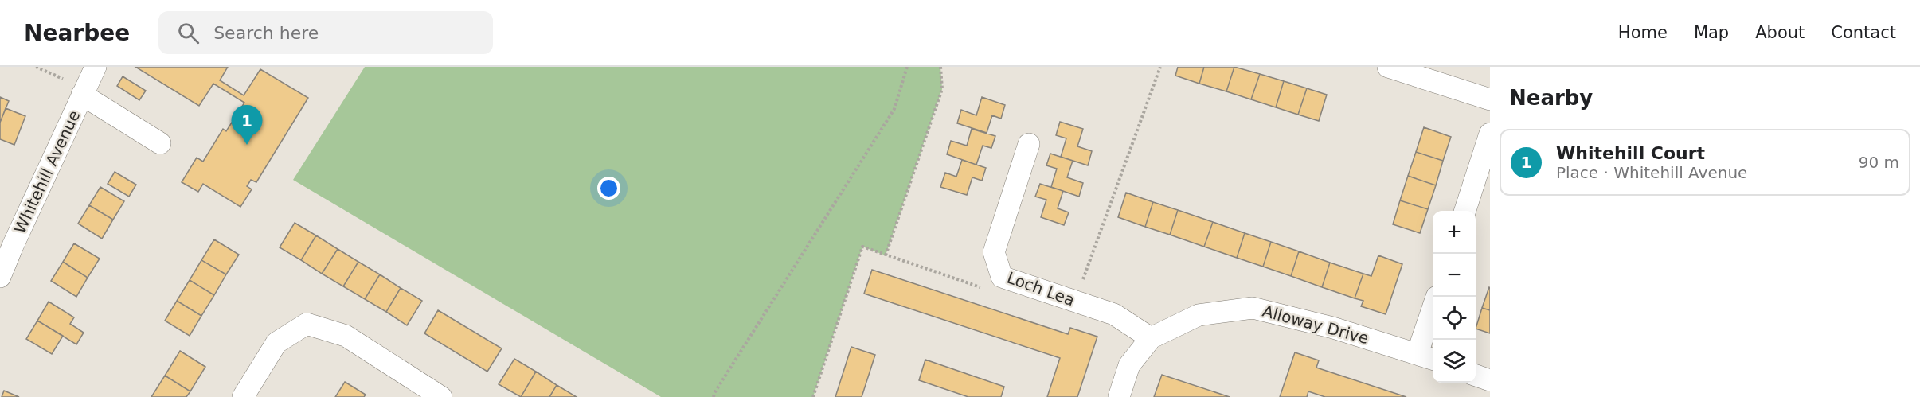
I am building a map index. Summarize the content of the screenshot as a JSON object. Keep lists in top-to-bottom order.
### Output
{
  "streets": {
    "street": ["Whitehill Avenue", "Loch Lea", "Alloway Drive"]
  },
  "crossings": [
    ["Loch Lea", "Alloway Drive"]
  ],
  "page": {
    "header": "Nearbee",
    "search": "Search here",
    "nav": [
      "Home",
      "Map",
      "About",
      "Contact"
    ],
    "heading": "Nearby",
    "pins": "1",
    "list": [
      {
        "mark": "1",
        "name": "Whitehill Court",
        "note": "Place · Whitehill Avenue",
        "value": "90 m"
      }
    ],
    "map_buttons": ["+", "−"]
  }
}
